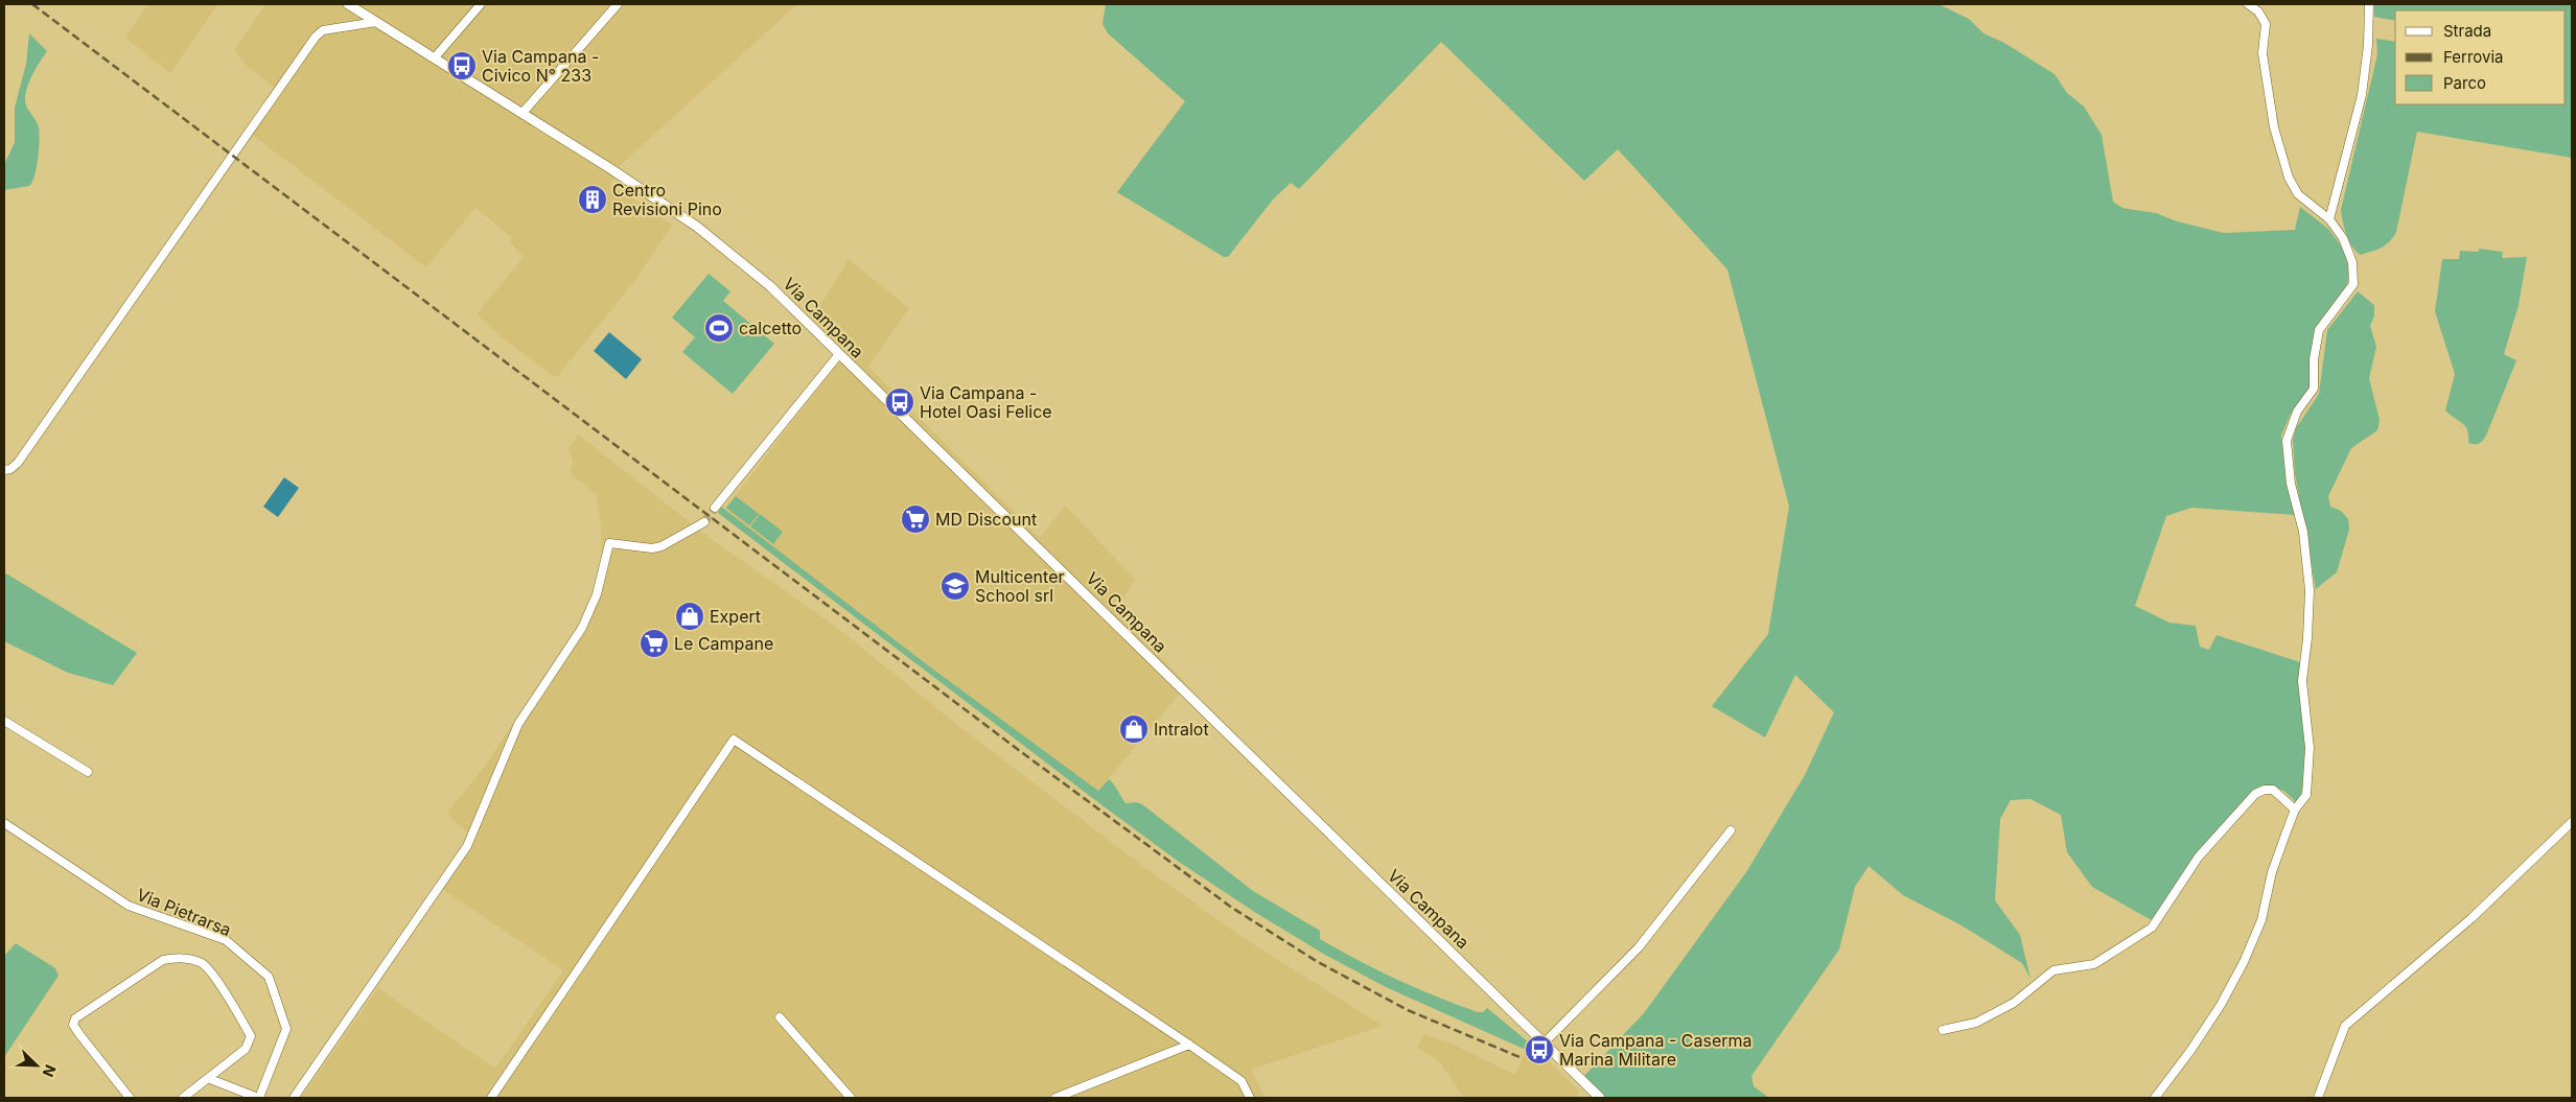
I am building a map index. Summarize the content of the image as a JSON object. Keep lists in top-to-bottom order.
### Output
{
  "streets": {
    "street": ["Via Campana", "Via Pietrarsa"]
  },
  "places": {
    "bus stop": ["Via Campana - Civico N° 233", "Via Campana - Hotel Oasi Felice", "Via Campana - Caserma Marina Militare"],
    "building": ["Centro Revisioni Pino"],
    "sports": ["calcetto"],
    "supermarket": ["MD Discount", "Le Campane"],
    "school or university": ["Multicenter School srl"],
    "shop": ["Expert", "Intralot"]
  },
  "legend": ["Strada", "Ferrovia", "Parco"],
  "north": "bottom right"
}
